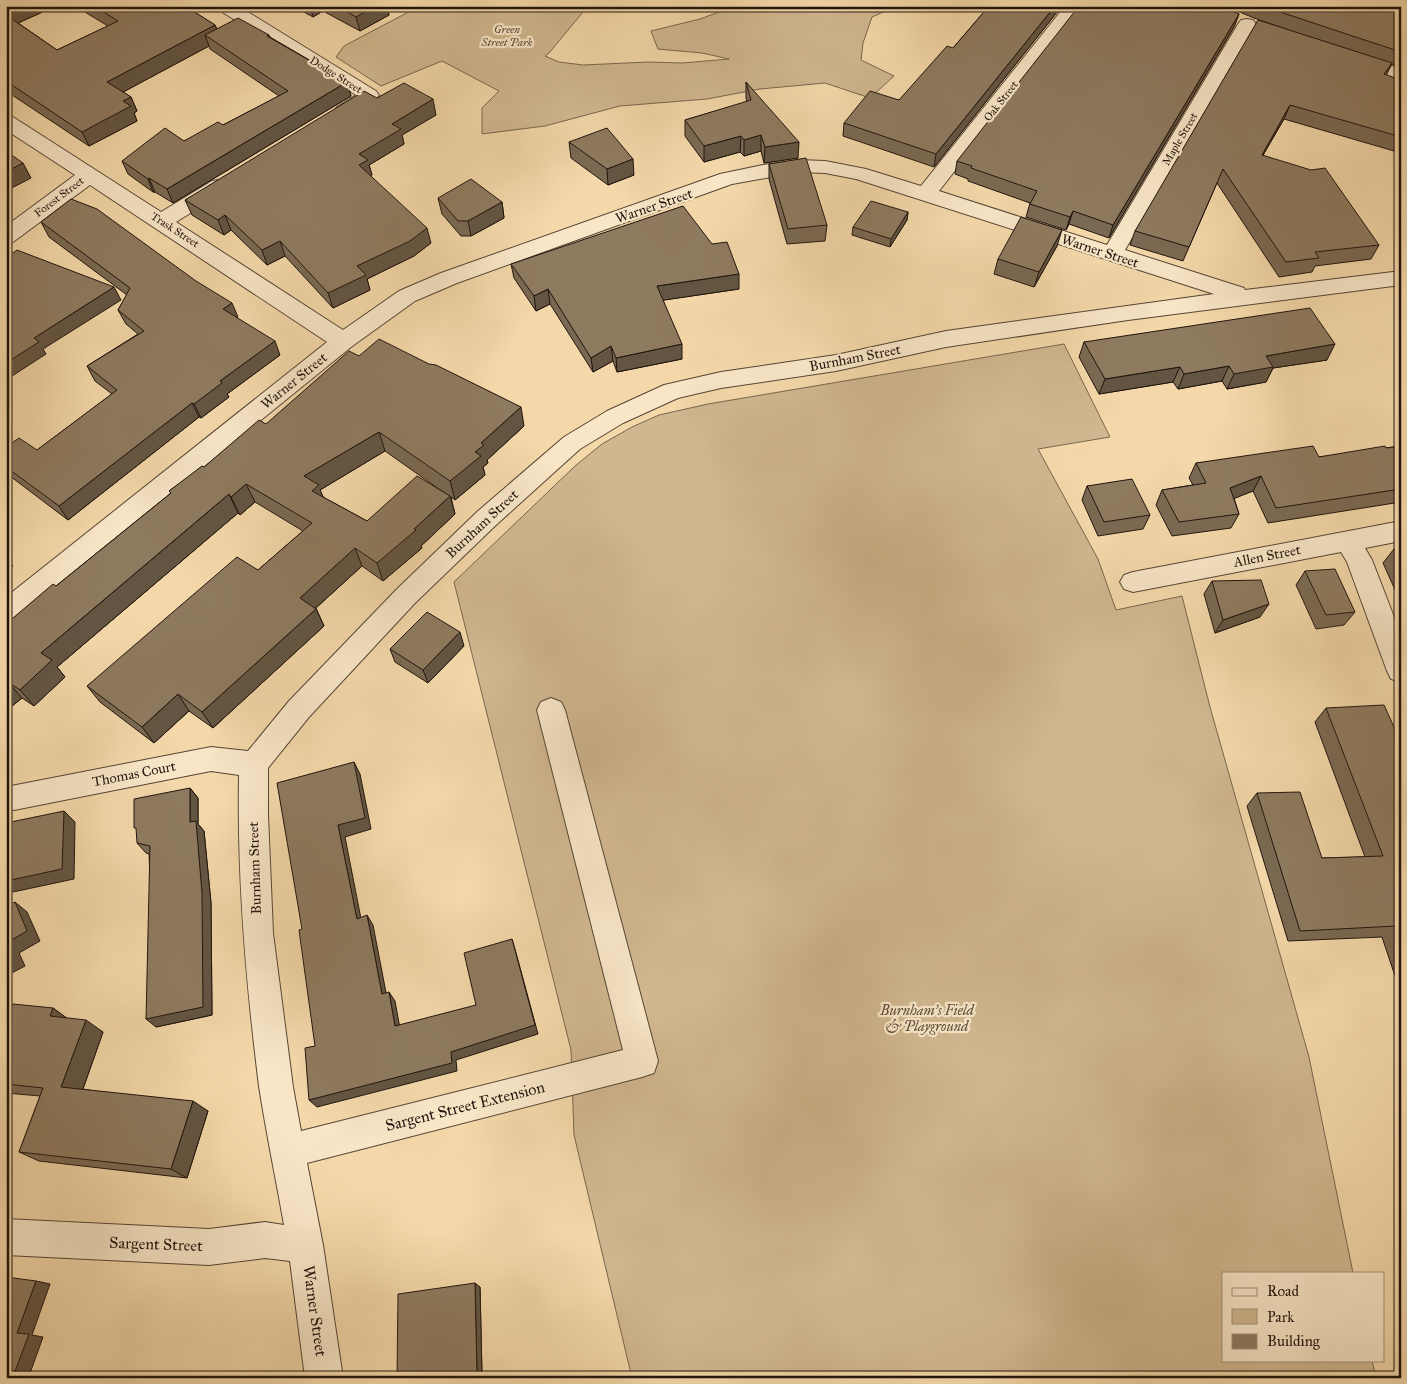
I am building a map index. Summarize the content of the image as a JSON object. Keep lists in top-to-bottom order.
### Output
{
  "streets": {
    "street": [
      "Dodge Street",
      "Oak Street",
      "Maple Street",
      "Forest Street",
      "Warner Street",
      "Trask Street",
      "Burnham Street",
      "Allen Street",
      "Thomas Court",
      "Sargent Street Extension",
      "Sargent Street"
    ]
  },
  "crossings": [
    ["Oak Street", "Warner Street"],
    ["Maple Street", "Warner Street"],
    ["Forest Street", "Trask Street"],
    ["Warner Street", "Trask Street"],
    ["Warner Street", "Burnham Street"],
    ["Warner Street", "Sargent Street"],
    ["Burnham Street", "Thomas Court"],
    ["Burnham Street", "Sargent Street Extension"],
    ["Burnham Street", "Sargent Street"]
  ],
  "parks": ["Green Street Park", "Burnham's Field & Playground"],
  "legend": ["Road", "Park", "Building"]
}
